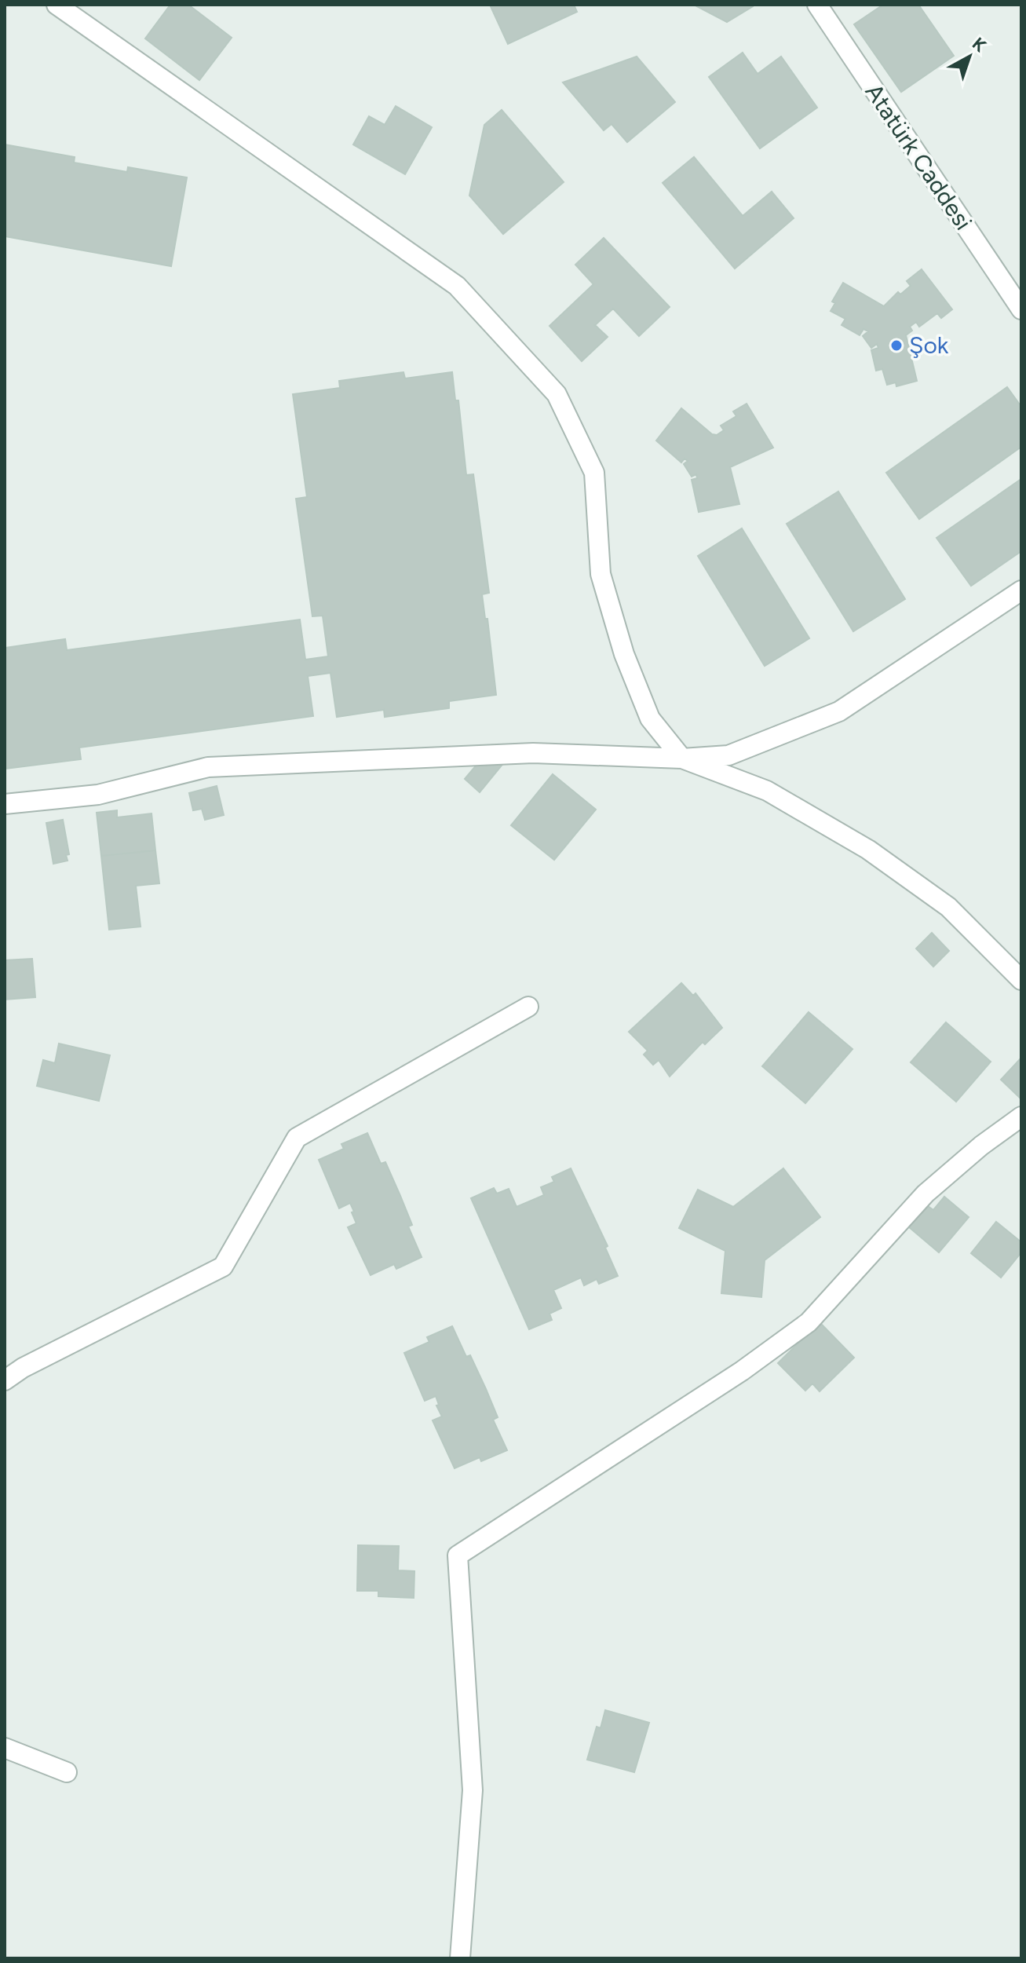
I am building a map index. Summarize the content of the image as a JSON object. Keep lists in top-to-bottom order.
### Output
{
  "streets": {
    "street": ["Atatürk Caddesi"]
  },
  "places": ["Şok"],
  "north": "top right"
}
